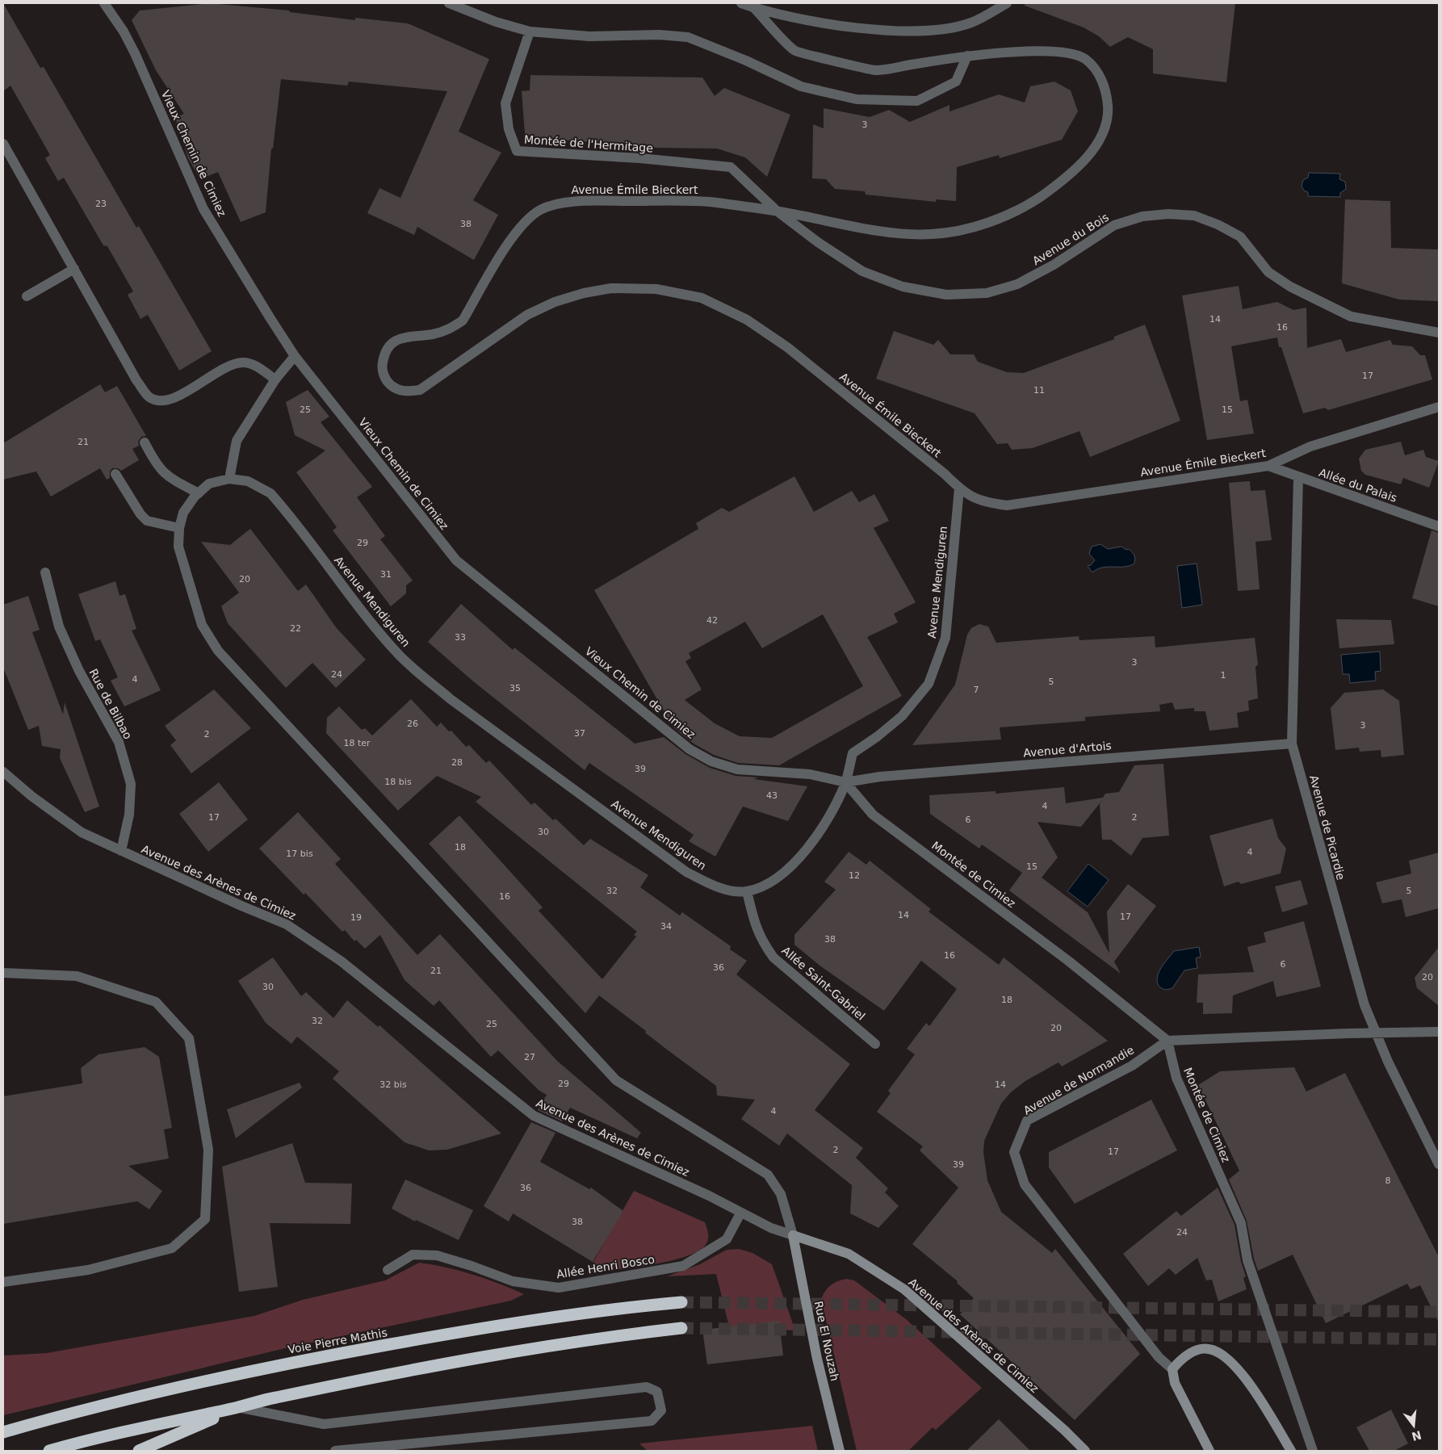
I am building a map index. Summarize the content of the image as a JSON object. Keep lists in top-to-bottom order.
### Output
{
  "streets": {
    "highway": ["Voie Pierre Mathis"],
    "street": [
      "Montée de l'Hermitage",
      "Vieux Chemin de Cimiez",
      "Avenue Émile Bieckert",
      "Avenue du Bois",
      "Allée du Palais",
      "Avenue Mendiguren",
      "Rue de Bilbao",
      "Avenue d'Artois",
      "Avenue de Picardie",
      "Montée de Cimiez",
      "Avenue des Arènes de Cimiez",
      "Allée Saint-Gabriel",
      "Avenue de Normandie",
      "Allée Henri Bosco",
      "Rue El Nouzah"
    ]
  },
  "crossings": [
    ["Montée de l'Hermitage", "Avenue Émile Bieckert"],
    ["Montée de l'Hermitage", "Avenue du Bois"],
    ["Vieux Chemin de Cimiez", "Avenue Mendiguren"],
    ["Vieux Chemin de Cimiez", "Avenue d'Artois"],
    ["Vieux Chemin de Cimiez", "Montée de Cimiez"],
    ["Avenue Émile Bieckert", "Avenue du Bois"],
    ["Avenue Émile Bieckert", "Allée du Palais"],
    ["Avenue Émile Bieckert", "Avenue Mendiguren"],
    ["Allée du Palais", "Avenue de Picardie"],
    ["Avenue Mendiguren", "Avenue d'Artois"],
    ["Avenue Mendiguren", "Montée de Cimiez"],
    ["Avenue Mendiguren", "Avenue des Arènes de Cimiez"],
    ["Avenue Mendiguren", "Allée Saint-Gabriel"],
    ["Avenue Mendiguren", "Rue El Nouzah"],
    ["Rue de Bilbao", "Avenue des Arènes de Cimiez"],
    ["Avenue d'Artois", "Avenue de Picardie"],
    ["Avenue d'Artois", "Montée de Cimiez"],
    ["Montée de Cimiez", "Avenue de Normandie"],
    ["Avenue des Arènes de Cimiez", "Allée Henri Bosco"],
    ["Avenue des Arènes de Cimiez", "Rue El Nouzah"]
  ],
  "house_numbers": [
    "3",
    "23",
    "38",
    "14",
    "16",
    "17",
    "11",
    "25",
    "15",
    "21",
    "29",
    "31",
    "20",
    "42",
    "22",
    "33",
    "3",
    "24",
    "1",
    "4",
    "5",
    "35",
    "7",
    "26",
    "3",
    "37",
    "2",
    "18 ter",
    "28",
    "39",
    "18 bis",
    "43",
    "4",
    "17",
    "2",
    "6",
    "30",
    "18",
    "4",
    "17 bis",
    "15",
    "12",
    "32",
    "5",
    "16",
    "14",
    "17",
    "19",
    "34",
    "38",
    "16",
    "6",
    "36",
    "21",
    "20",
    "30",
    "18",
    "32",
    "25",
    "20",
    "27",
    "29",
    "32 bis",
    "14",
    "4",
    "2",
    "17",
    "39",
    "8",
    "36",
    "38",
    "24"
  ],
  "north": "bottom"
}
